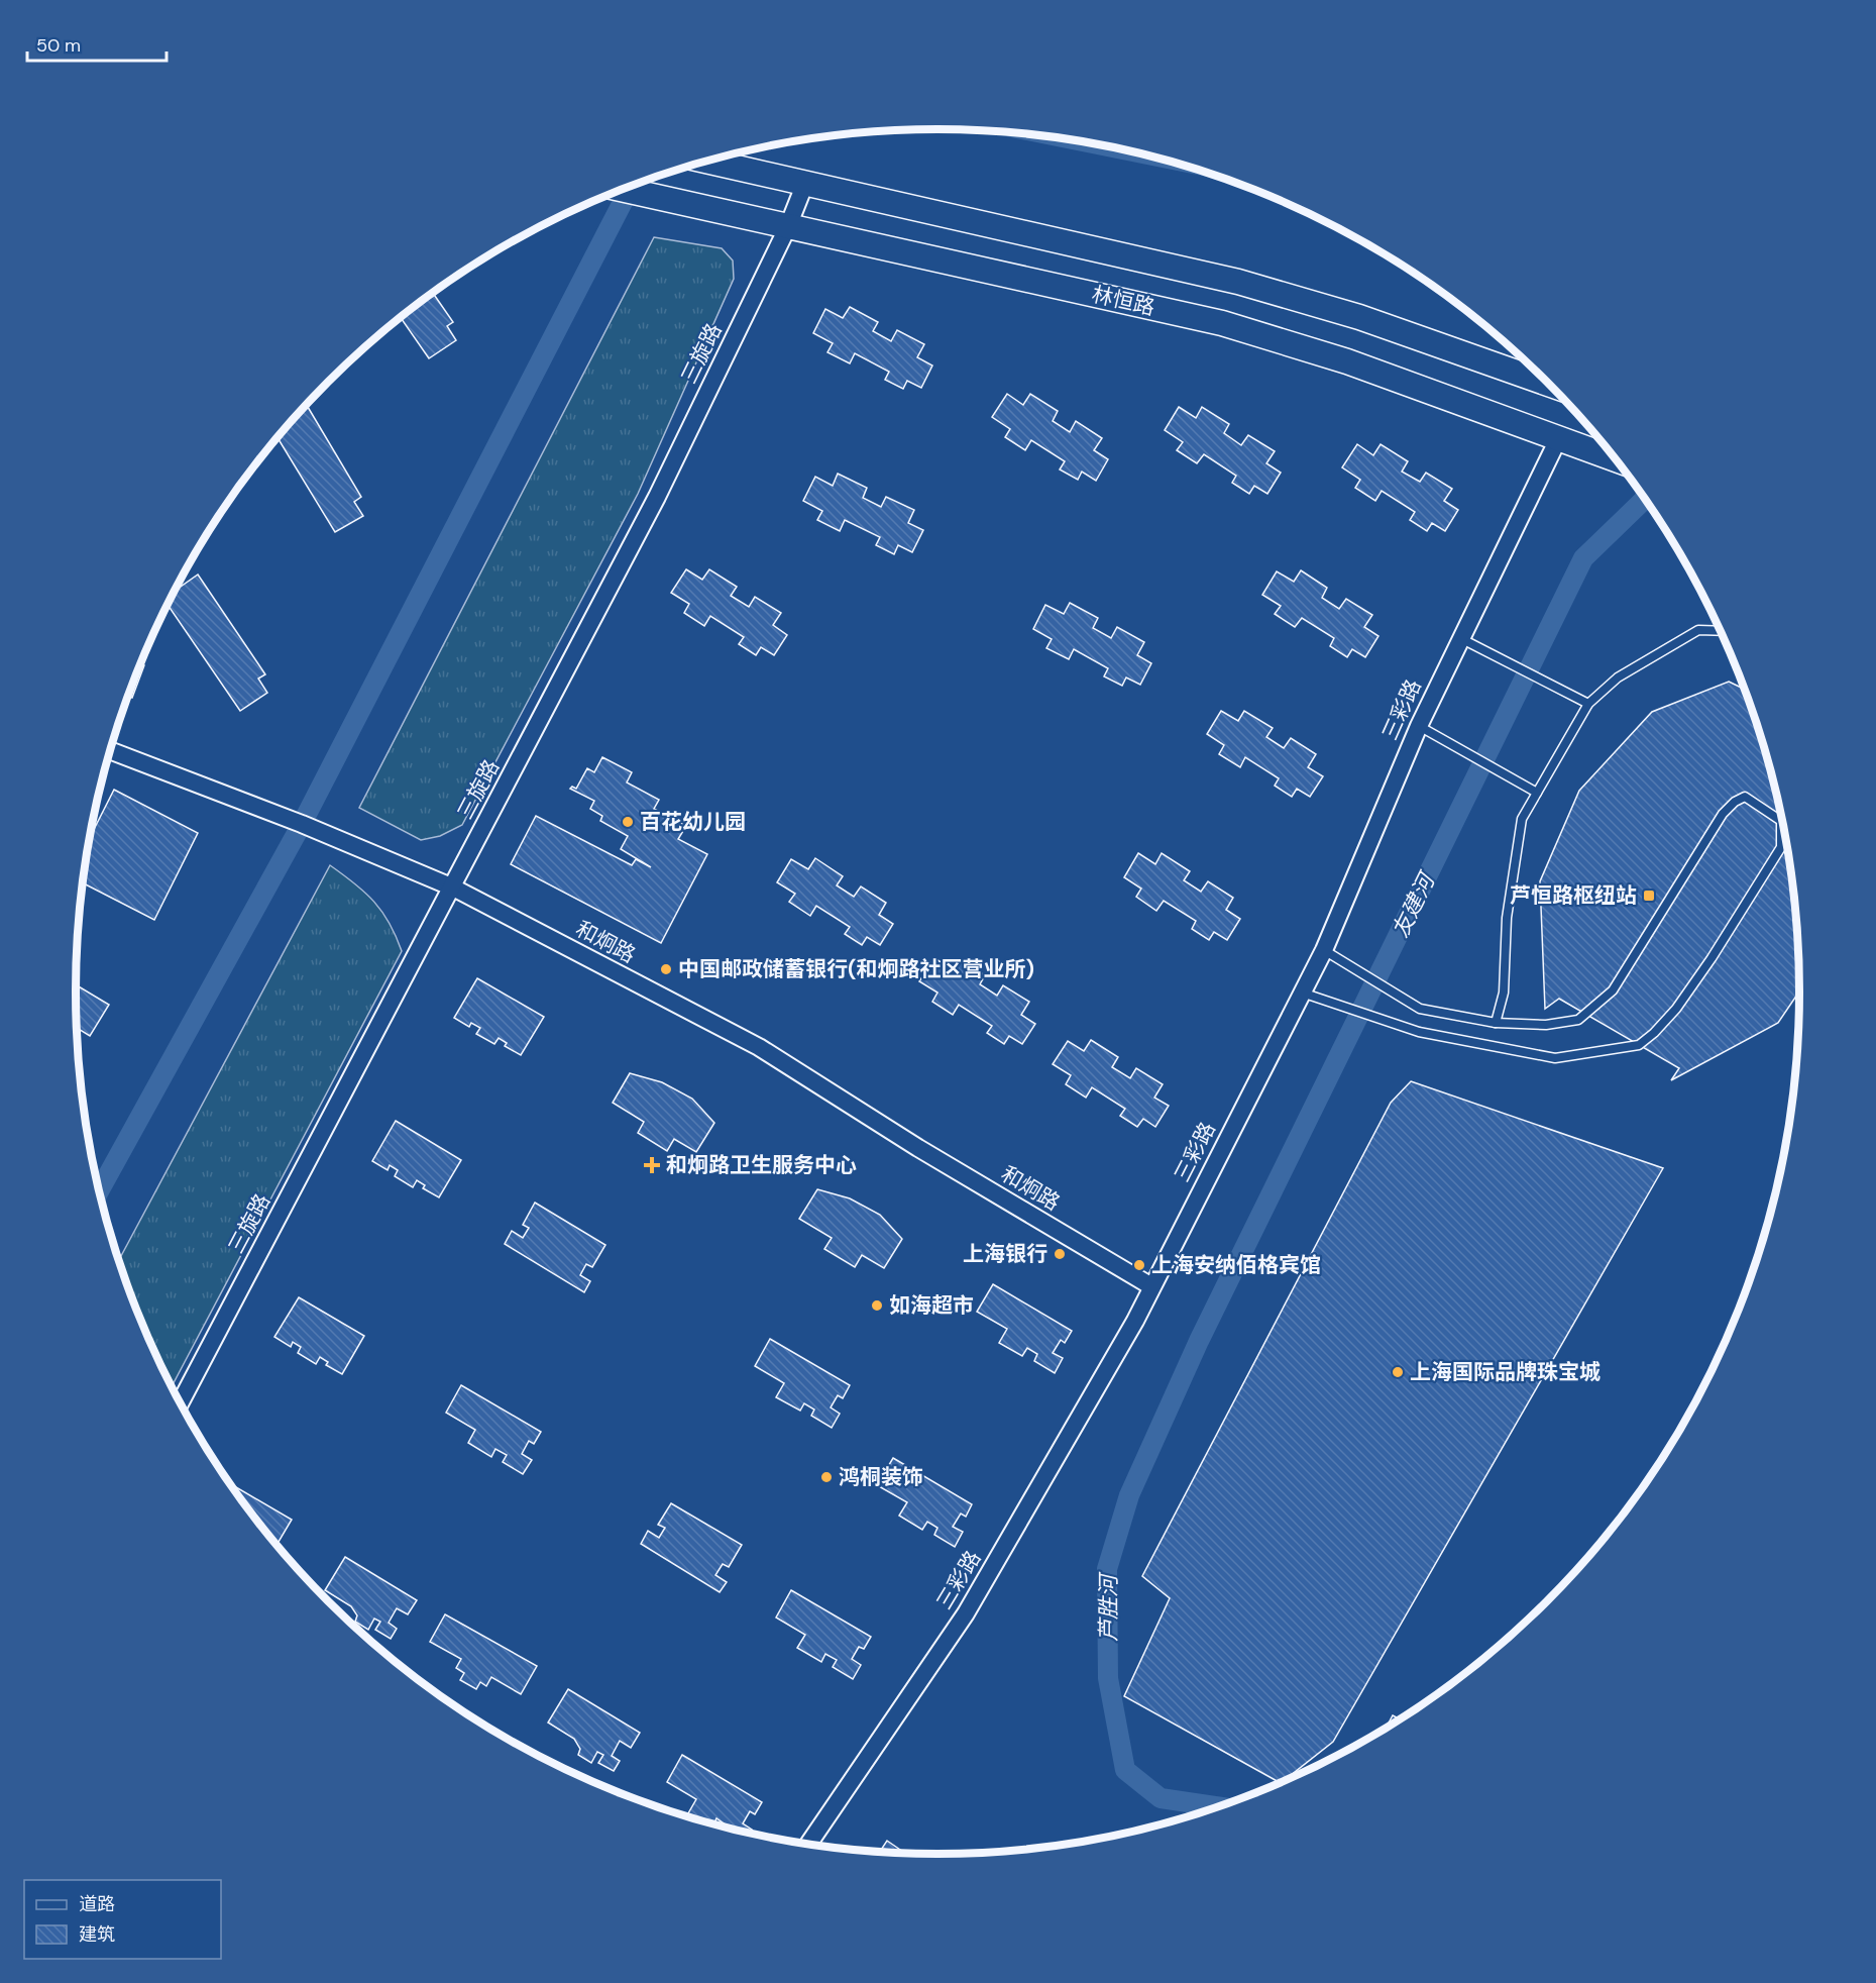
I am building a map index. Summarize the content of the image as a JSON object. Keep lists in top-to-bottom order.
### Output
{
  "streets": {
    "main road": ["林恒路"],
    "street": ["三旋路", "三彩路", "和炯路"]
  },
  "crossings": [
    ["林恒路", "三旋路"],
    ["林恒路", "三彩路"],
    ["三旋路", "和炯路"],
    ["三彩路", "和炯路"]
  ],
  "water": ["友建河", "芦胜河"],
  "places": {
    "other": [
      "百花幼儿园",
      "中国邮政储蓄银行(和炯路社区营业所)",
      "上海银行",
      "上海安纳佰格宾馆",
      "如海超市",
      "上海国际品牌珠宝城",
      "鸿桐装饰"
    ],
    "transit": ["芦恒路枢纽站"],
    "health": ["和炯路卫生服务中心"]
  },
  "legend": ["道路", "建筑"],
  "scale_bar": "50 m"
}
